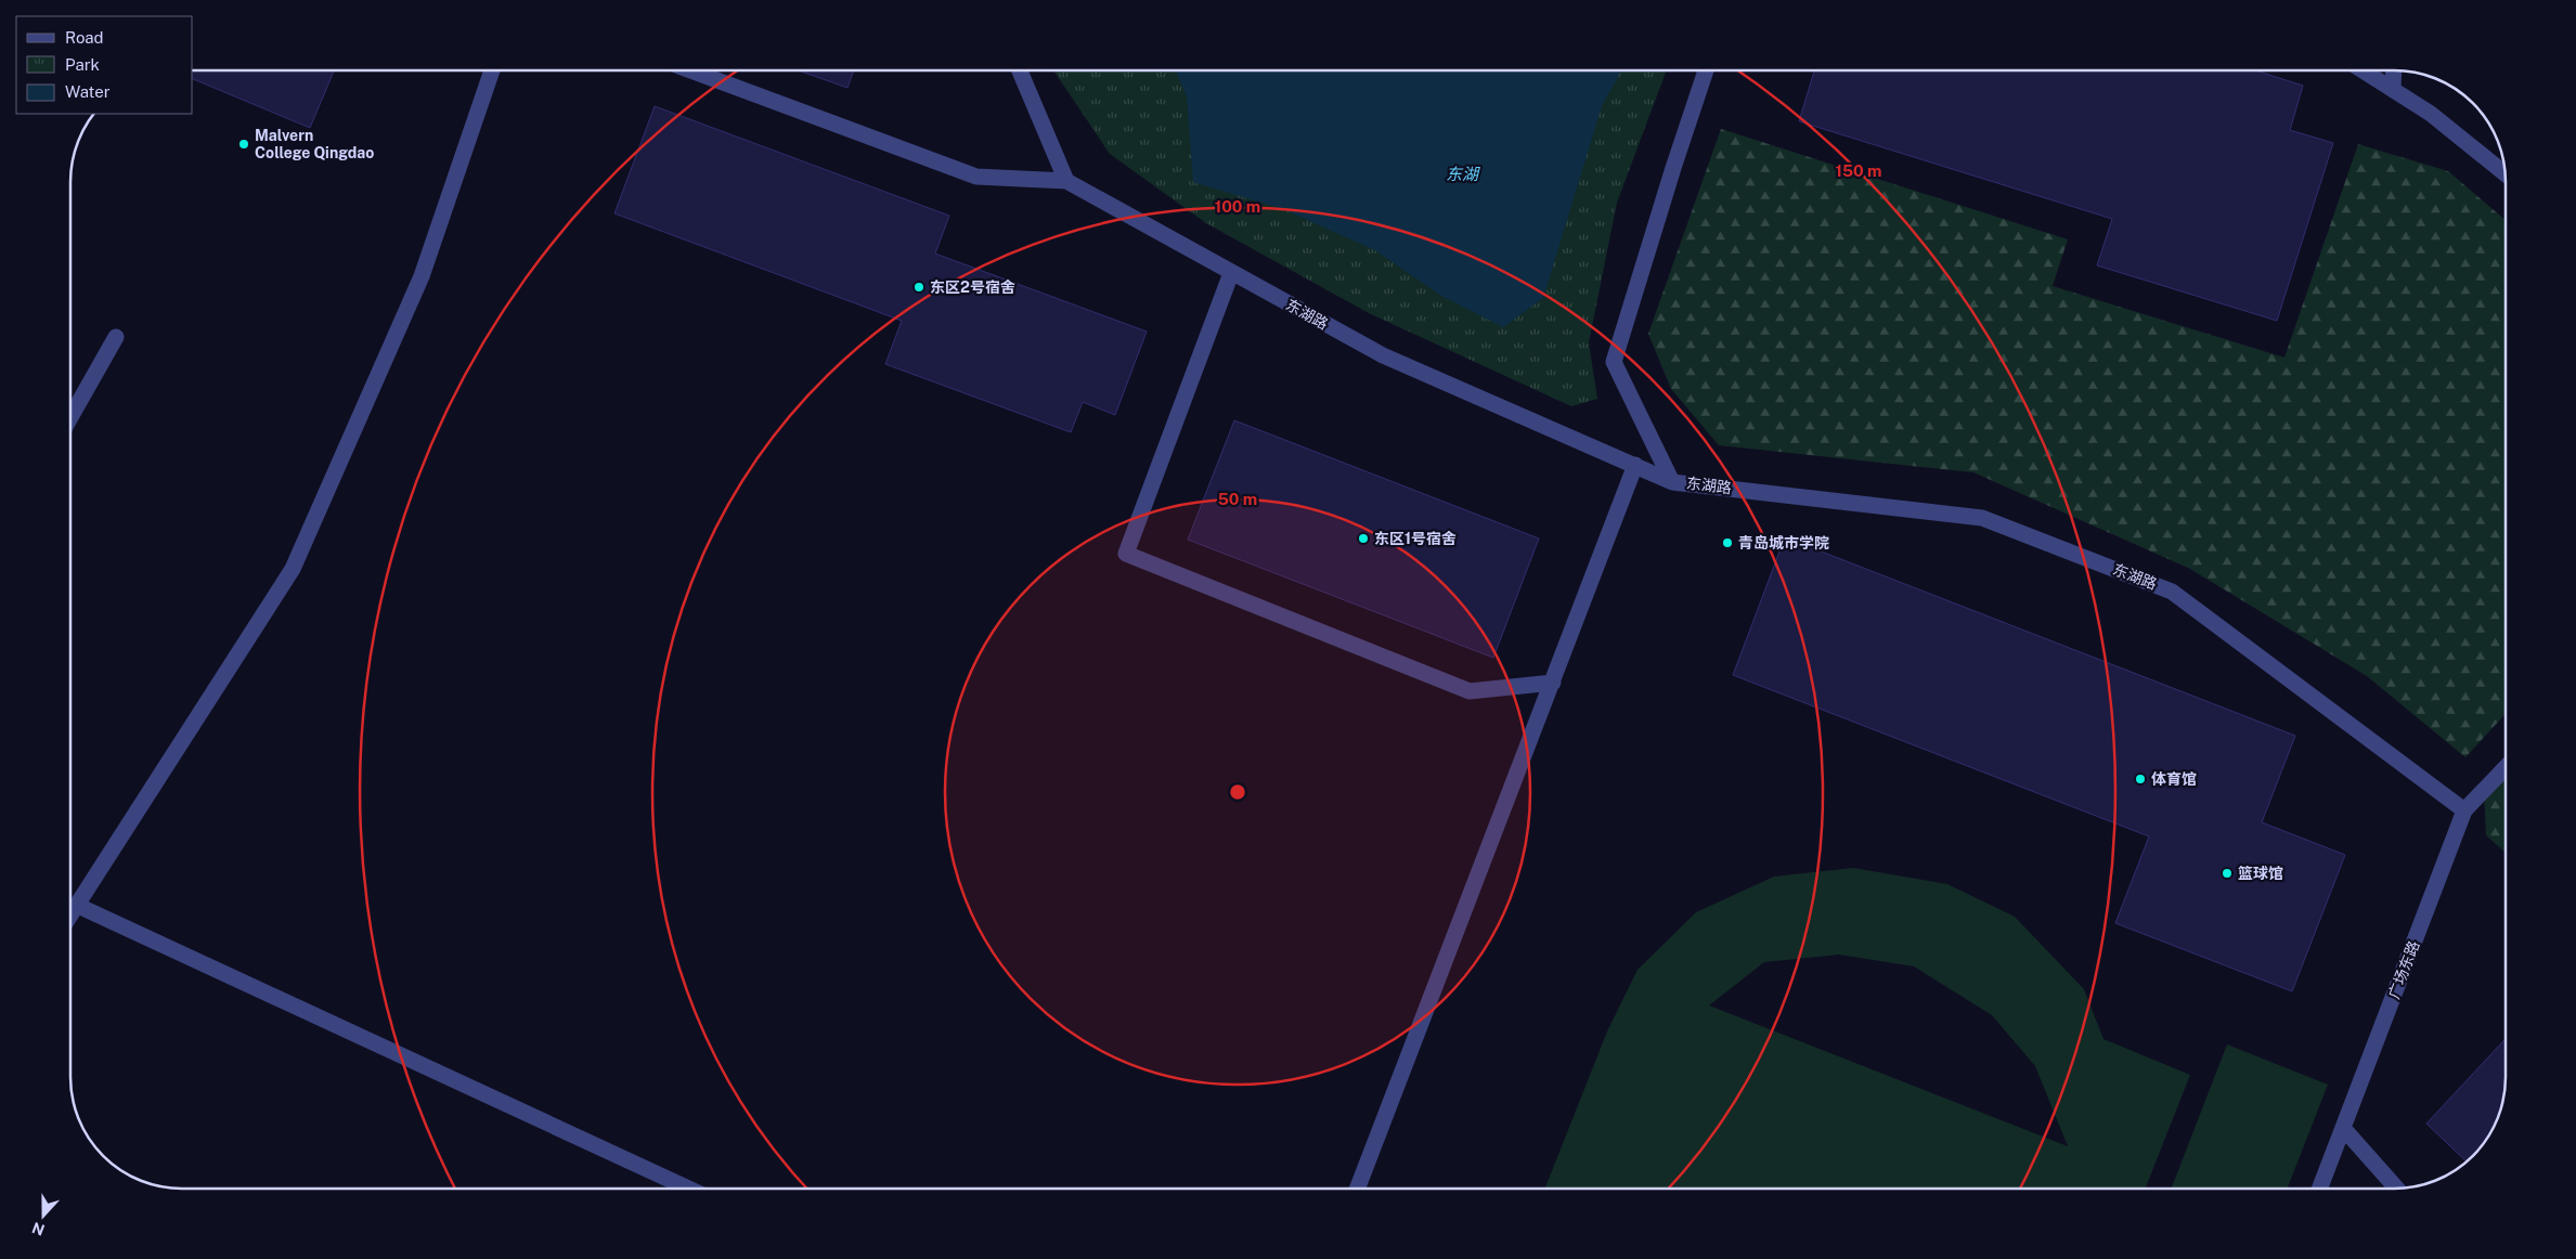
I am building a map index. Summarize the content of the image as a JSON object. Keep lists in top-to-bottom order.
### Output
{
  "streets": {
    "street": ["东湖路", "广场东路"]
  },
  "crossings": [
    ["东湖路", "广场东路"]
  ],
  "water": ["东湖"],
  "places": [
    "Malvern College Qingdao",
    "东区2号宿舍",
    "东区1号宿舍",
    "青岛城市学院",
    "体育馆",
    "篮球馆"
  ],
  "legend": ["Road", "Park", "Water"],
  "north": "bottom",
  "rings": ["150 m", "100 m", "50 m"]
}
